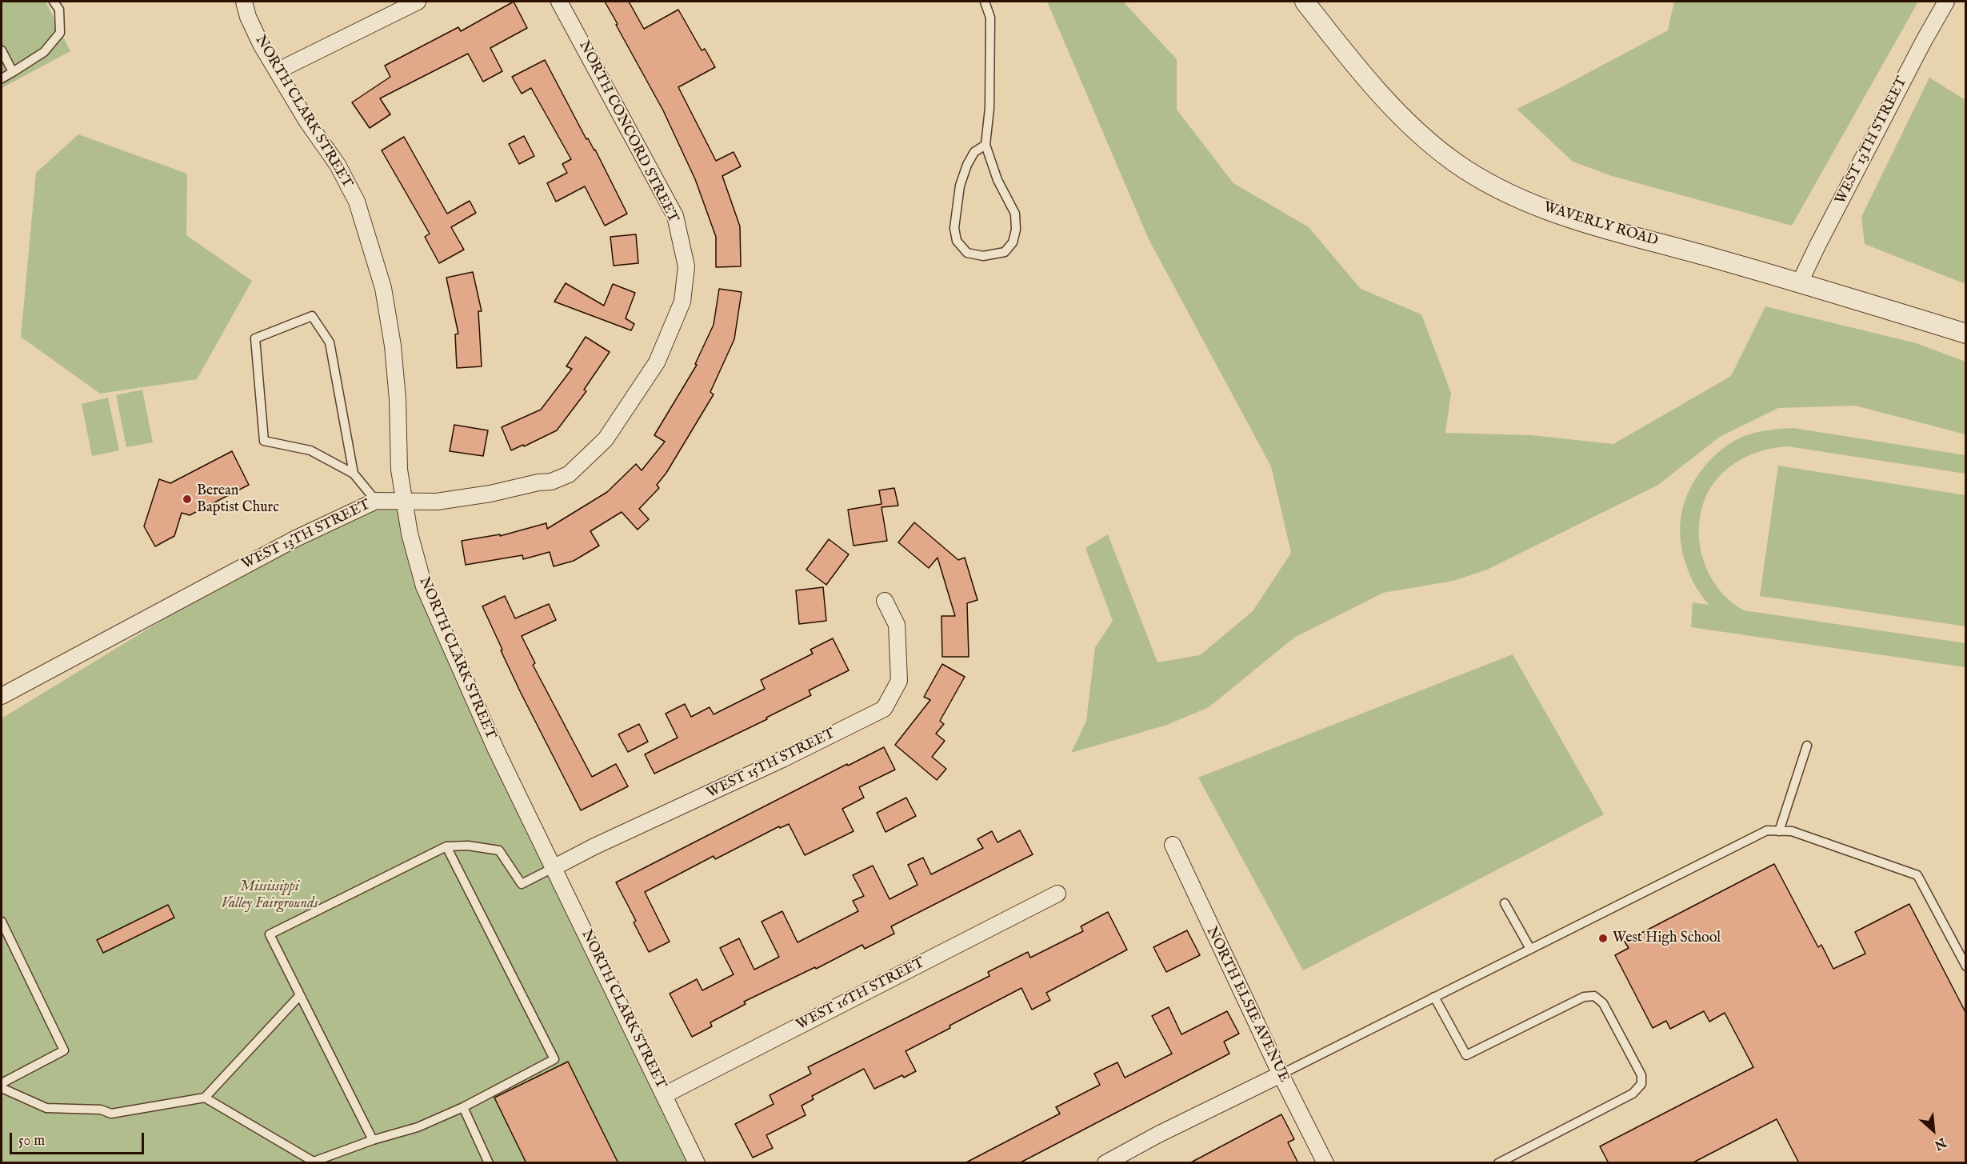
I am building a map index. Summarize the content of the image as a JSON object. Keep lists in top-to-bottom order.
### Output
{
  "streets": {
    "street": [
      "NORTH CLARK STREET",
      "NORTH CONCORD STREET",
      "WEST 13TH STREET",
      "WAVERLY ROAD",
      "WEST 15TH STREET",
      "WEST 16TH STREET",
      "NORTH ELSIE AVENUE"
    ]
  },
  "crossings": [
    ["NORTH CLARK STREET", "WEST 13TH STREET"],
    ["NORTH CLARK STREET", "WEST 15TH STREET"],
    ["NORTH CLARK STREET", "WEST 16TH STREET"],
    ["NORTH CONCORD STREET", "WEST 13TH STREET"],
    ["WEST 13TH STREET", "WAVERLY ROAD"]
  ],
  "parks": ["Mississippi Valley Fairgrounds"],
  "places": ["Berean Baptist Churc", "West High School"],
  "scale_bar": "50 m",
  "north": "bottom right"
}
